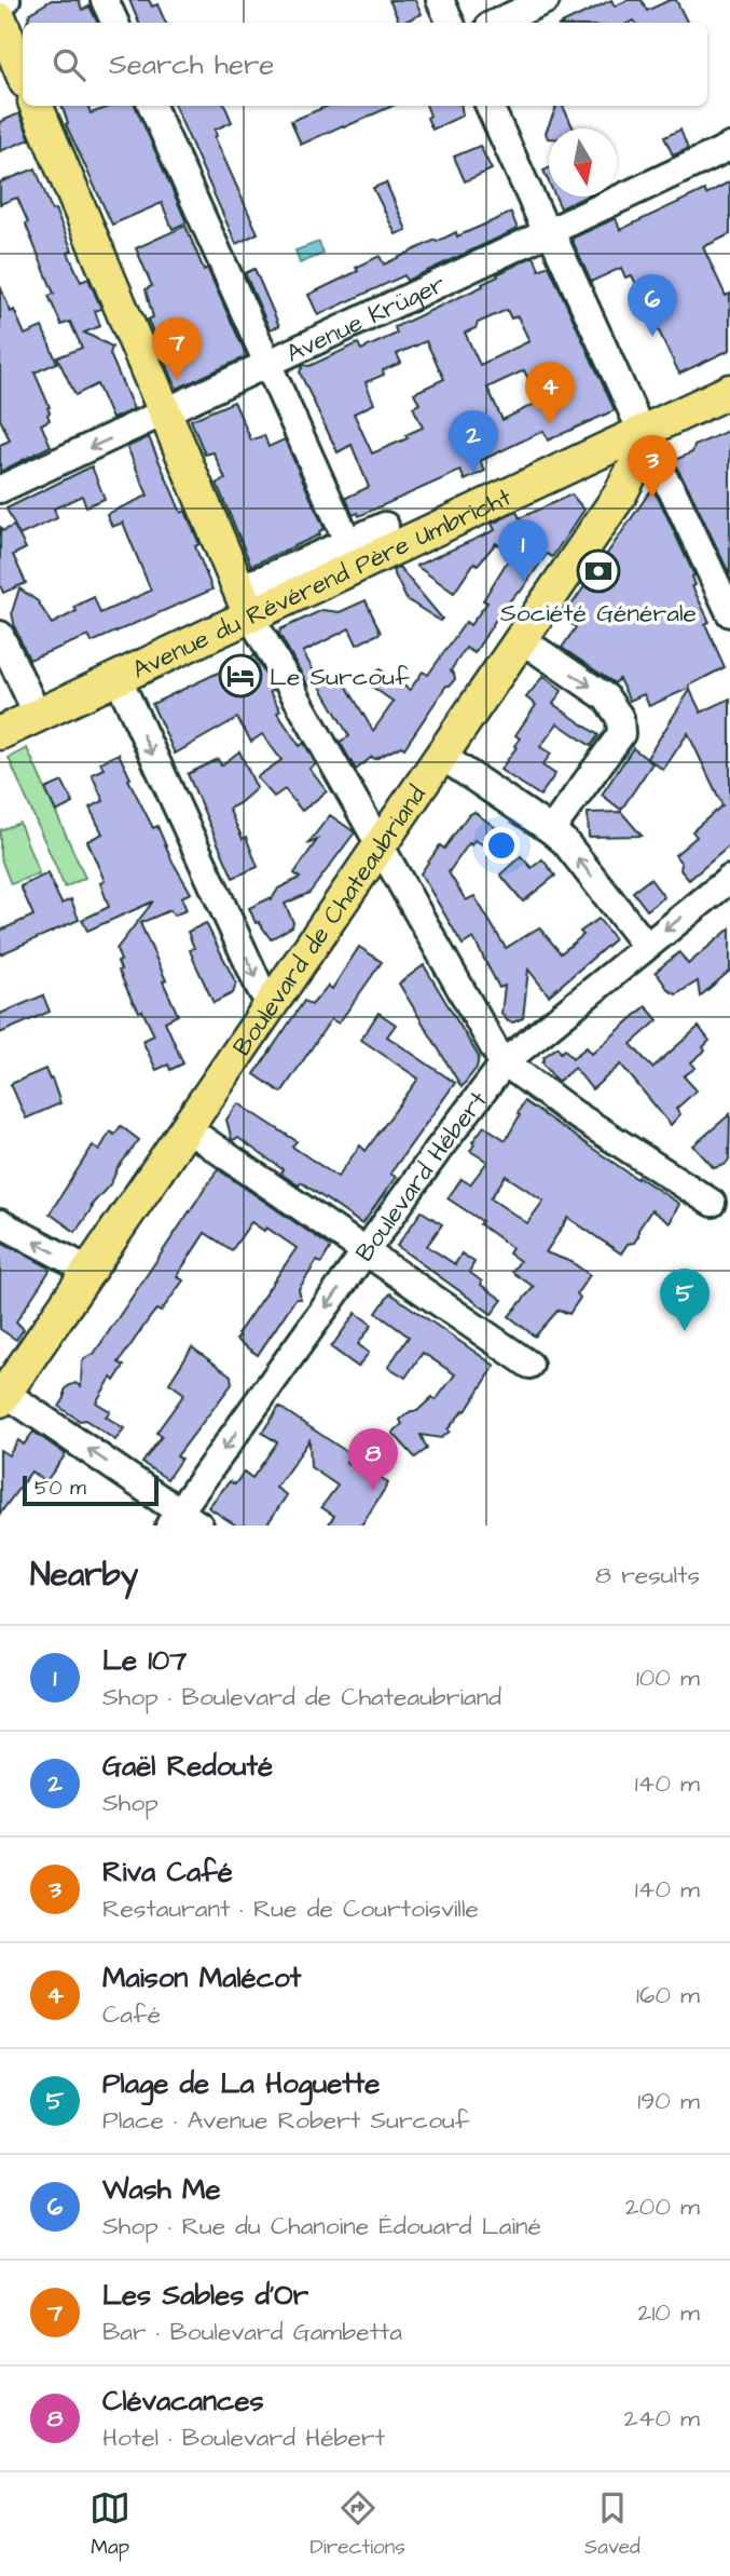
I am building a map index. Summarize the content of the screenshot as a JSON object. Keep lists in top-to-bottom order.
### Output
{
  "streets": {
    "main road": ["Avenue du Révérend Père Umbricht", "Boulevard de Chateaubriand"],
    "street": ["Avenue Krüger", "Boulevard Hébert"]
  },
  "crossings": [
    ["Avenue du Révérend Père Umbricht", "Boulevard de Chateaubriand"]
  ],
  "one_way": ["Boulevard Hébert"],
  "places": {
    "bank": ["Société Générale"],
    "hotel": ["Le Surcouf"]
  },
  "scale_bar": "50 m",
  "north": "bottom",
  "page": {
    "search": "Search here",
    "pins": [
      "6",
      "7",
      "4",
      "2",
      "3",
      "1",
      "5",
      "8"
    ],
    "scale": "50 m",
    "heading": ["Nearby", "8 results"],
    "list": [
      {
        "mark": "1",
        "name": "Le 107",
        "note": "Shop · Boulevard de Chateaubriand",
        "value": "100 m"
      },
      {
        "mark": "2",
        "name": "Gaël Redouté",
        "note": "Shop",
        "value": "140 m"
      },
      {
        "mark": "3",
        "name": "Riva Café",
        "note": "Restaurant · Rue de Courtoisville",
        "value": "140 m"
      },
      {
        "mark": "4",
        "name": "Maison Malécot",
        "note": "Café",
        "value": "160 m"
      },
      {
        "mark": "5",
        "name": "Plage de La Hoguette",
        "note": "Place · Avenue Robert Surcouf",
        "value": "190 m"
      },
      {
        "mark": "6",
        "name": "Wash Me",
        "note": "Shop · Rue du Chanoine Édouard Lainé",
        "value": "200 m"
      },
      {
        "mark": "7",
        "name": "Les Sables d'Or",
        "note": "Bar · Boulevard Gambetta",
        "value": "210 m"
      },
      {
        "mark": "8",
        "name": "Clévacances",
        "note": "Hotel · Boulevard Hébert",
        "value": "240 m"
      }
    ],
    "nav": ["Map", "Directions", "Saved"]
  }
}
